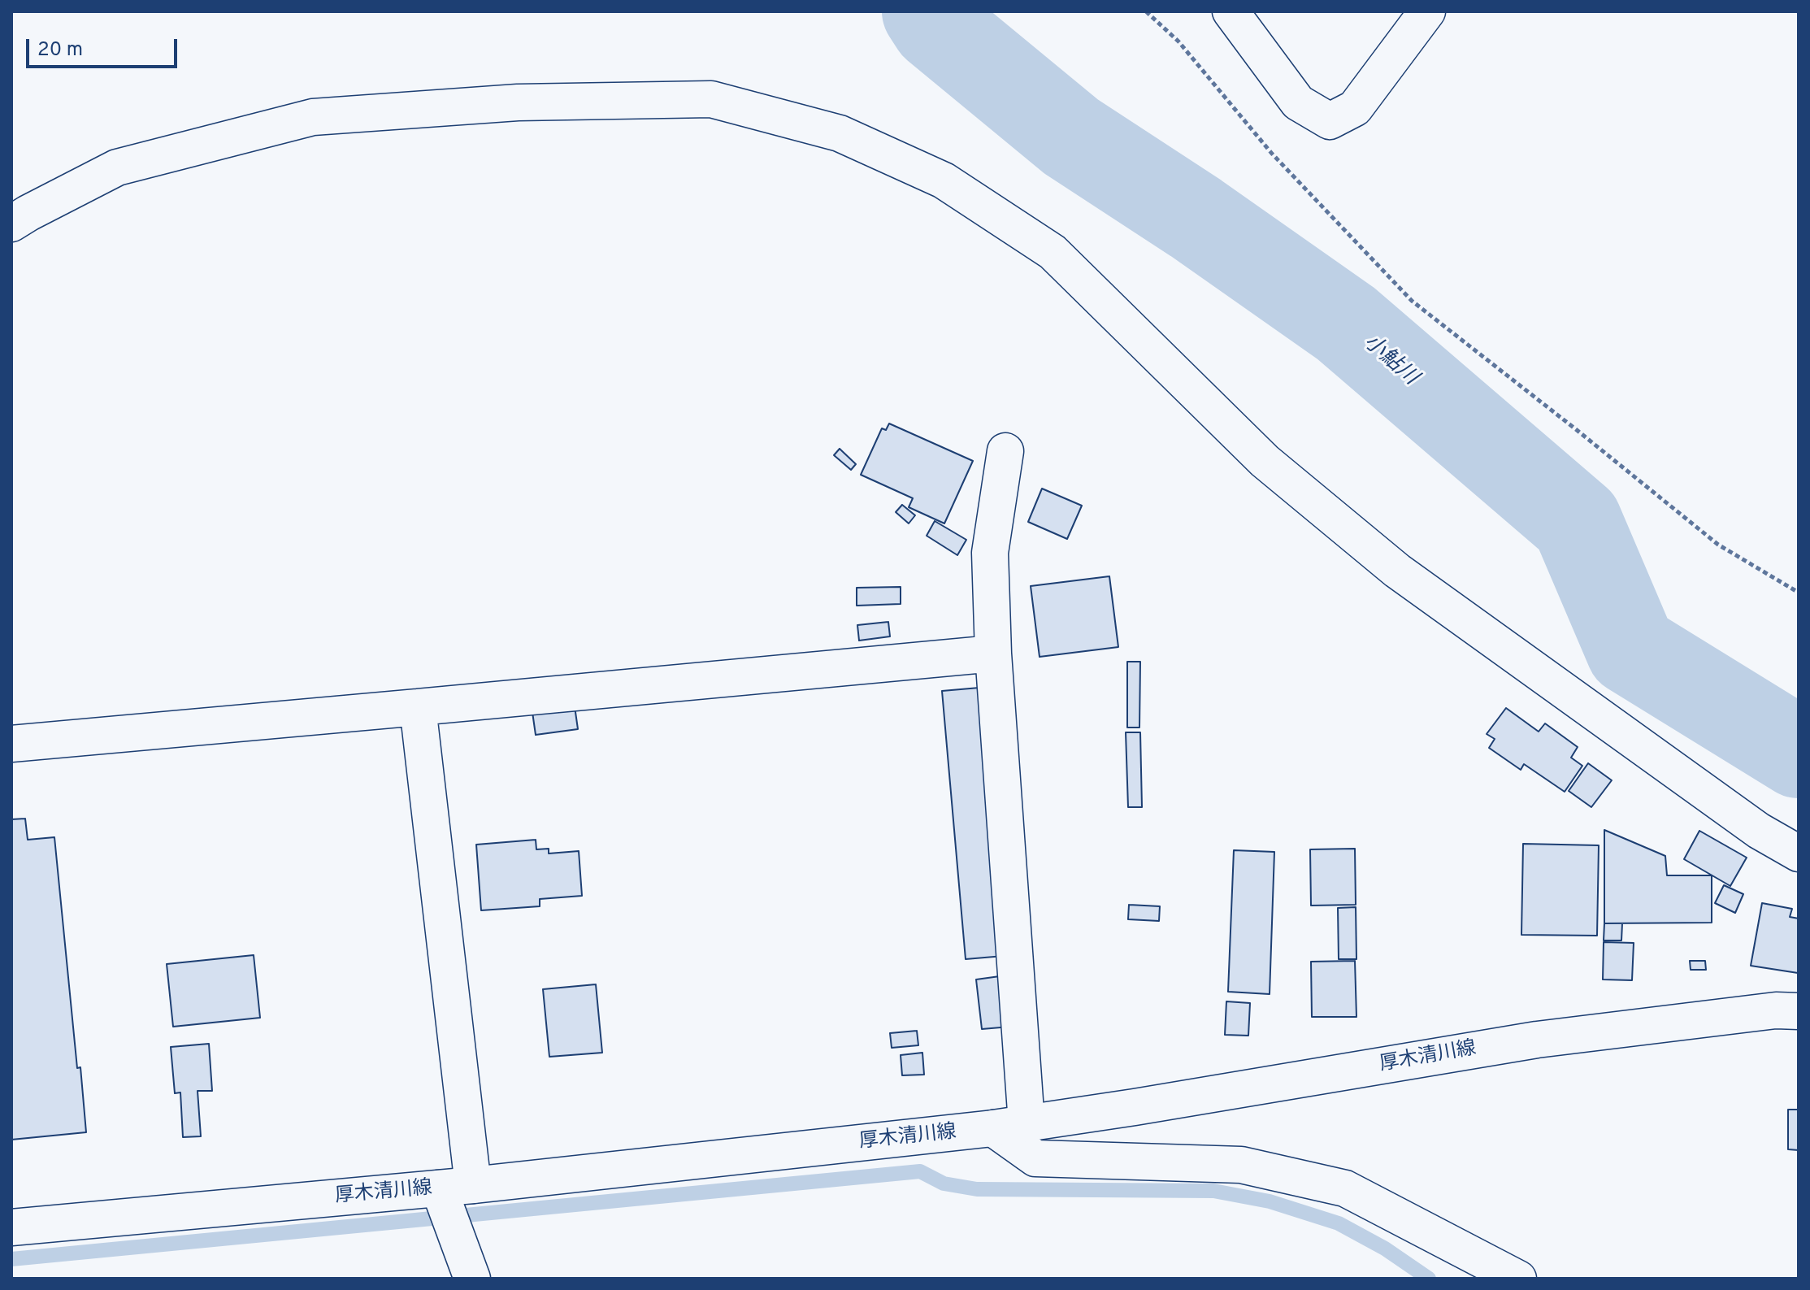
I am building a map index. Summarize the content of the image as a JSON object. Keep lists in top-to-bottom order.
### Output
{
  "streets": {
    "street": ["厚木清川線"]
  },
  "water": ["小鮎川"],
  "scale_bar": "20 m"
}
